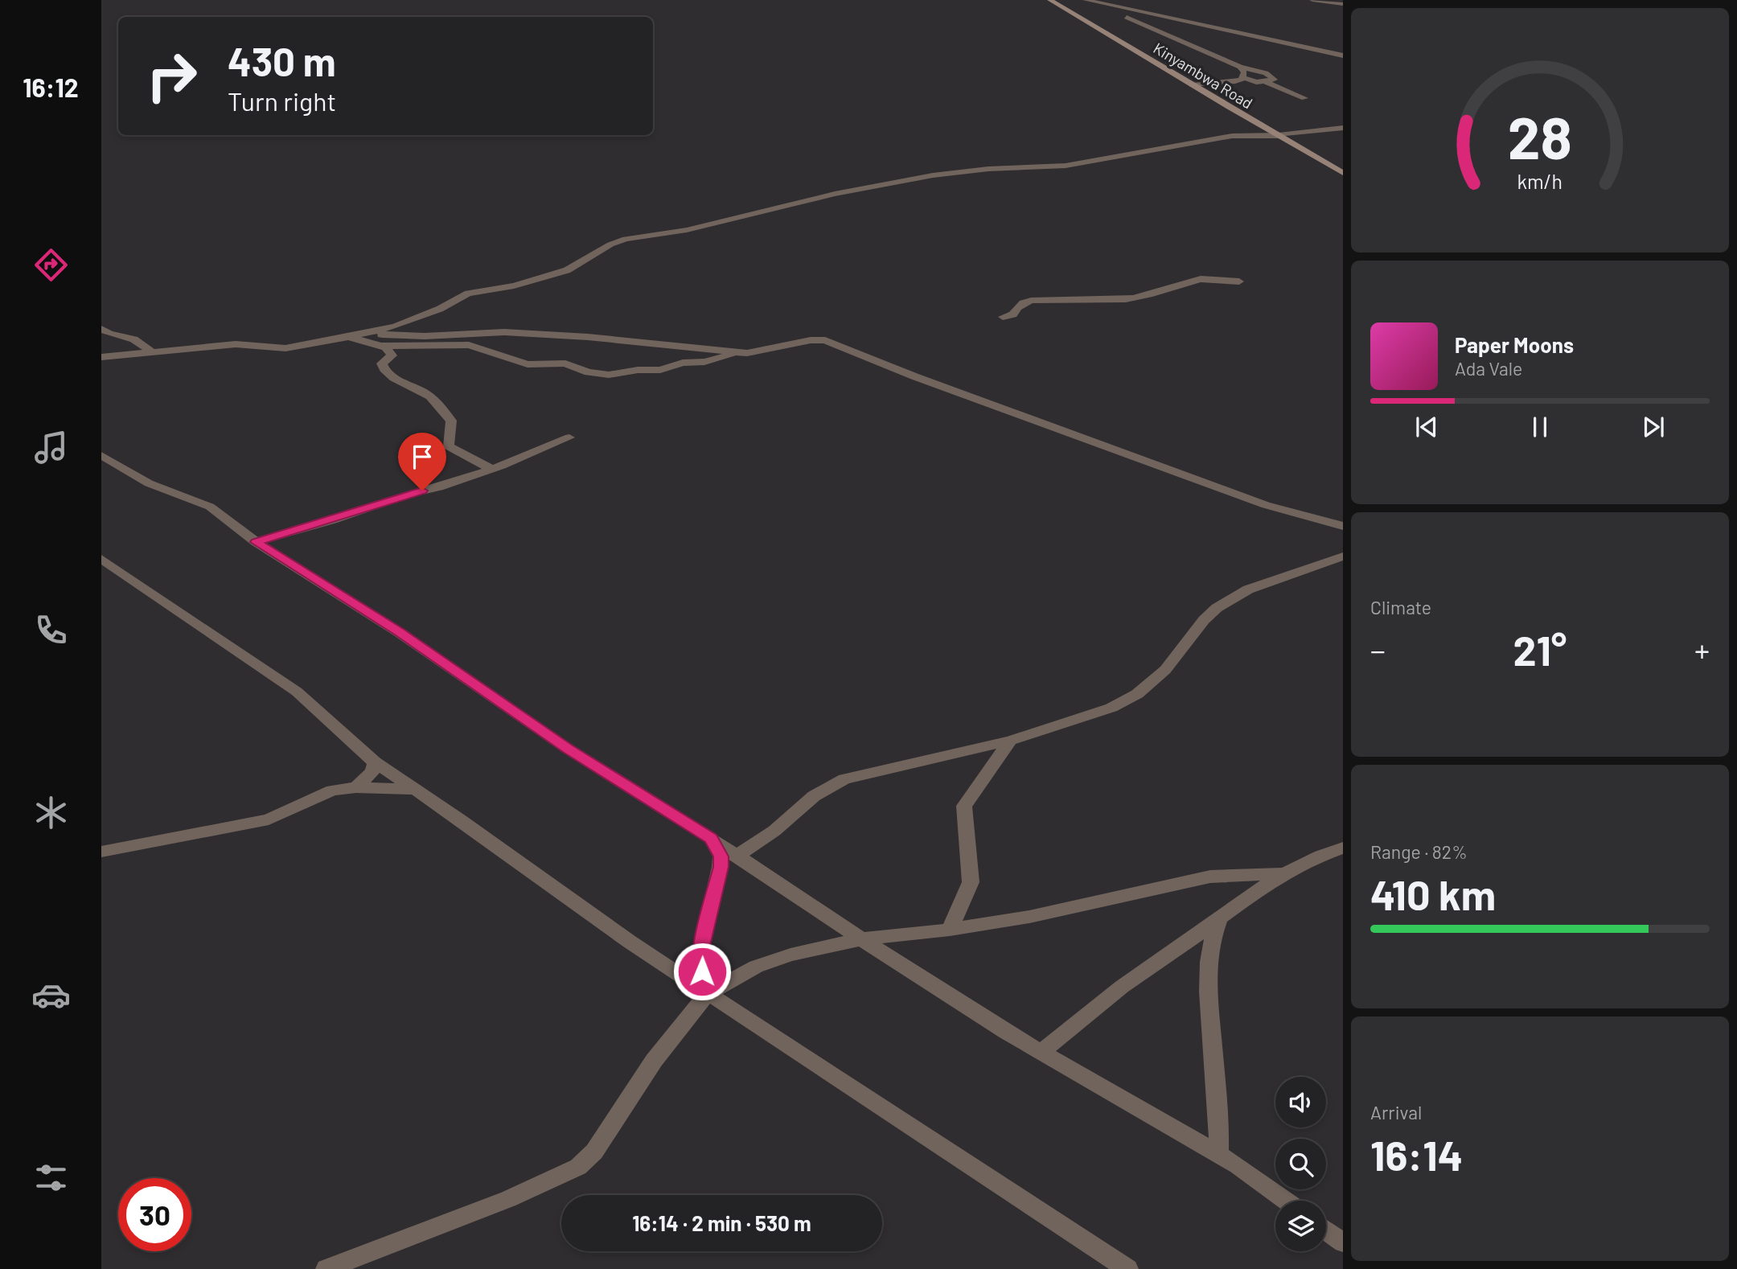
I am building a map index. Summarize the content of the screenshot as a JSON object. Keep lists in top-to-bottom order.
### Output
{
  "streets": {
    "street": ["Kinyambwa Road"]
  },
  "page": {
    "tabs": "16:12",
    "turn": ["430 m", "Turn right"],
    "song": ["Paper Moons", "Ada Vale"],
    "tile": [
      "Climate",
      ["Range · 82%", "410 km"],
      ["Arrival", "16:14"]
    ],
    "heat": ["−", "21°", "+"],
    "limit": "30",
    "trip": "16:14 · 2 min · 530 m",
    "gauge": ["28", "km/h"]
  }
}
